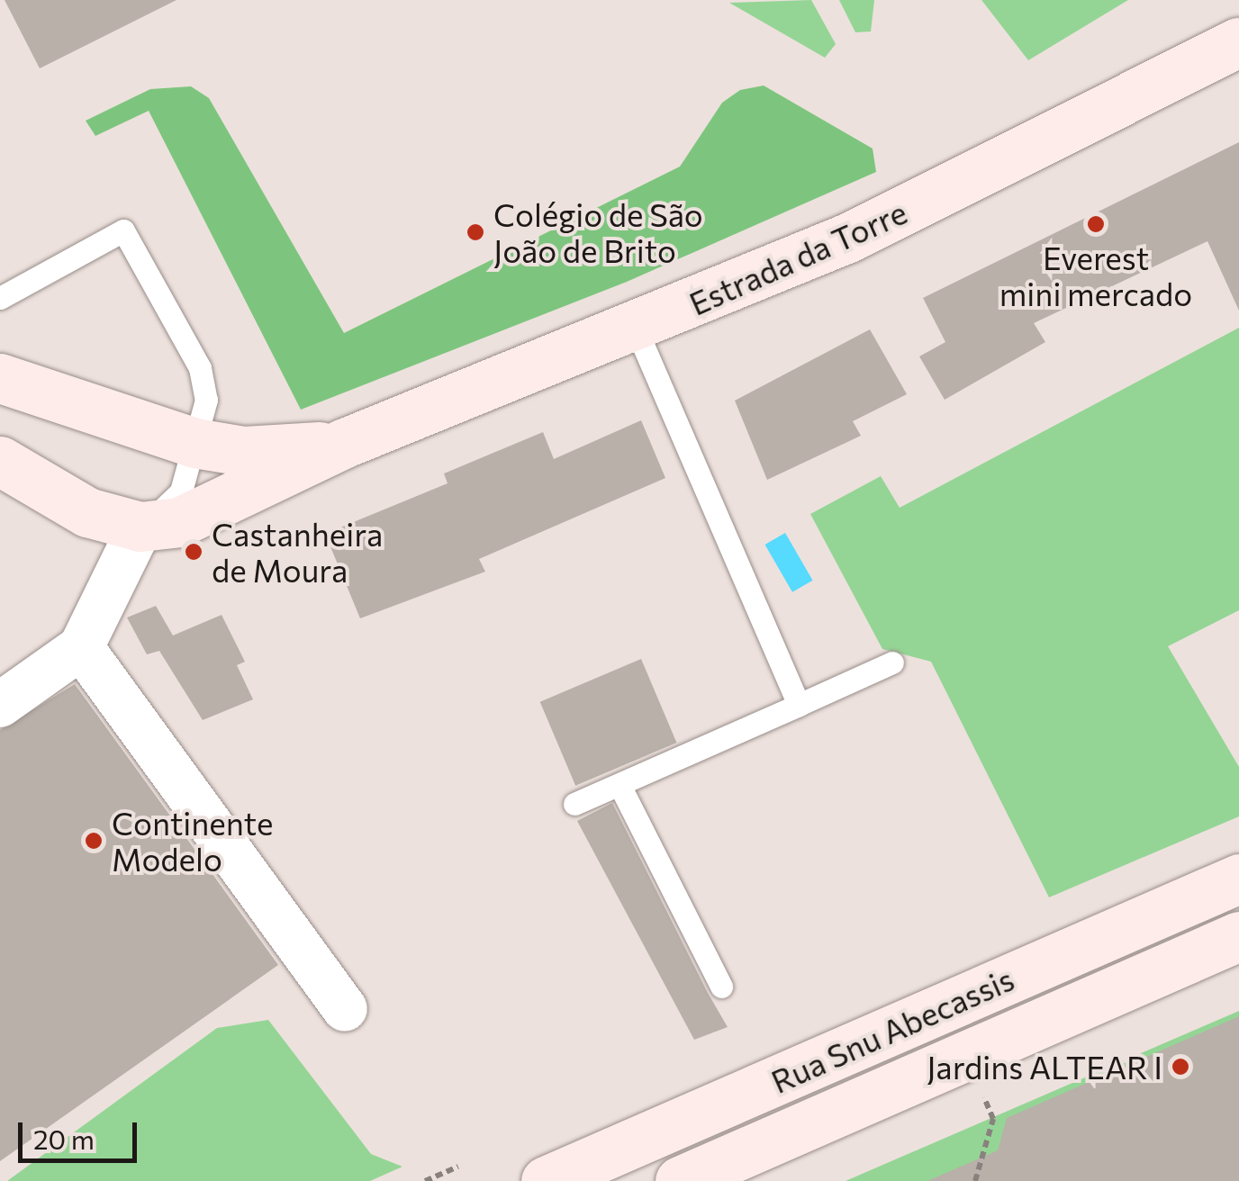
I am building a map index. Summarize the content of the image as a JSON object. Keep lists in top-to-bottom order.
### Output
{
  "streets": {
    "street": ["Estrada da Torre", "Rua Snu Abecassis"]
  },
  "places": [
    "Everest mini mercado",
    "Colégio de São João de Brito",
    "Castanheira de Moura",
    "Continente Modelo",
    "Jardins ALTEAR I"
  ],
  "scale_bar": "20 m"
}
